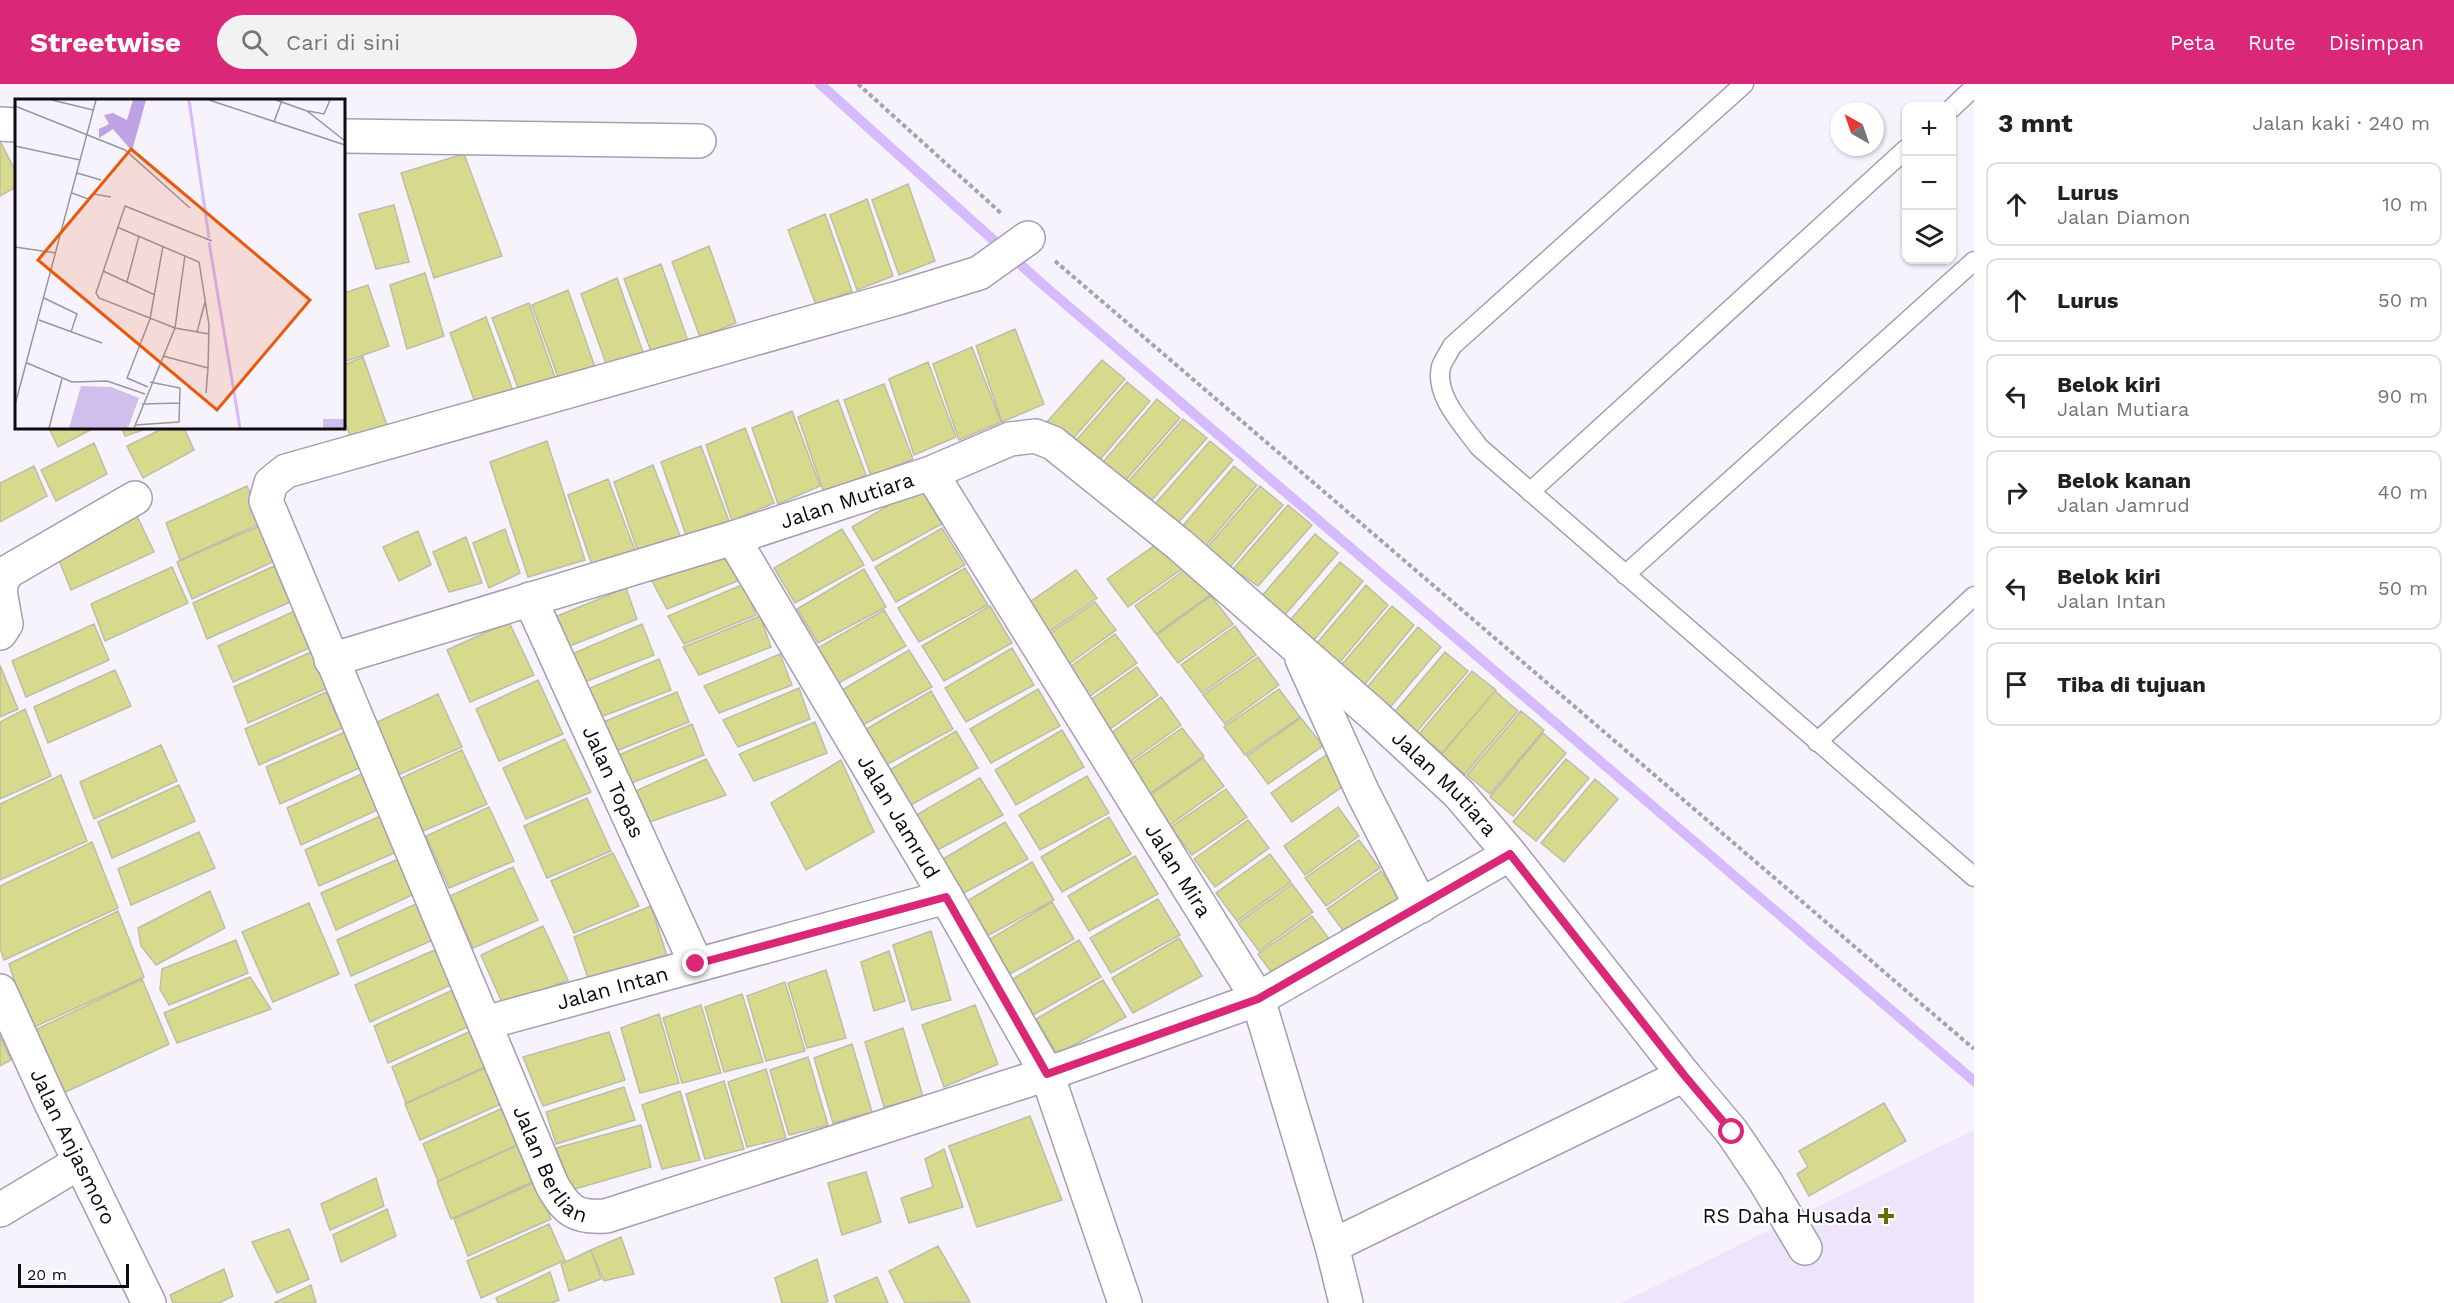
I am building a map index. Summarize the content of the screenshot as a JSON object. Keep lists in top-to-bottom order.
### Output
{
  "streets": {
    "street": [
      "Jalan Mutiara",
      "Jalan Topas",
      "Jalan Jamrud",
      "Jalan Mira",
      "Jalan Intan",
      "Jalan Anjasmoro",
      "Jalan Berlian"
    ]
  },
  "crossings": [
    ["Jalan Mutiara", "Jalan Topas"],
    ["Jalan Mutiara", "Jalan Jamrud"],
    ["Jalan Mutiara", "Jalan Mira"],
    ["Jalan Mutiara", "Jalan Berlian"],
    ["Jalan Topas", "Jalan Intan"],
    ["Jalan Jamrud", "Jalan Intan"],
    ["Jalan Jamrud", "Jalan Berlian"],
    ["Jalan Intan", "Jalan Berlian"]
  ],
  "places": {
    "health": ["RS Daha Husada"]
  },
  "scale_bar": "20 m",
  "north": "top left",
  "page": {
    "header": "Streetwise",
    "search": "Cari di sini",
    "nav": ["Peta", "Rute", "Disimpan"],
    "heading": ["3 mnt", "Jalan kaki · 240 m"],
    "map_buttons": ["+", "−"],
    "list": [
      ["Lurus", "Jalan Diamon", "10 m"],
      ["Lurus", "50 m"],
      ["Belok kiri", "Jalan Mutiara", "90 m"],
      ["Belok kanan", "Jalan Jamrud", "40 m"],
      ["Belok kiri", "Jalan Intan", "50 m"],
      "Tiba di tujuan"
    ],
    "scale": "20 m"
  }
}
